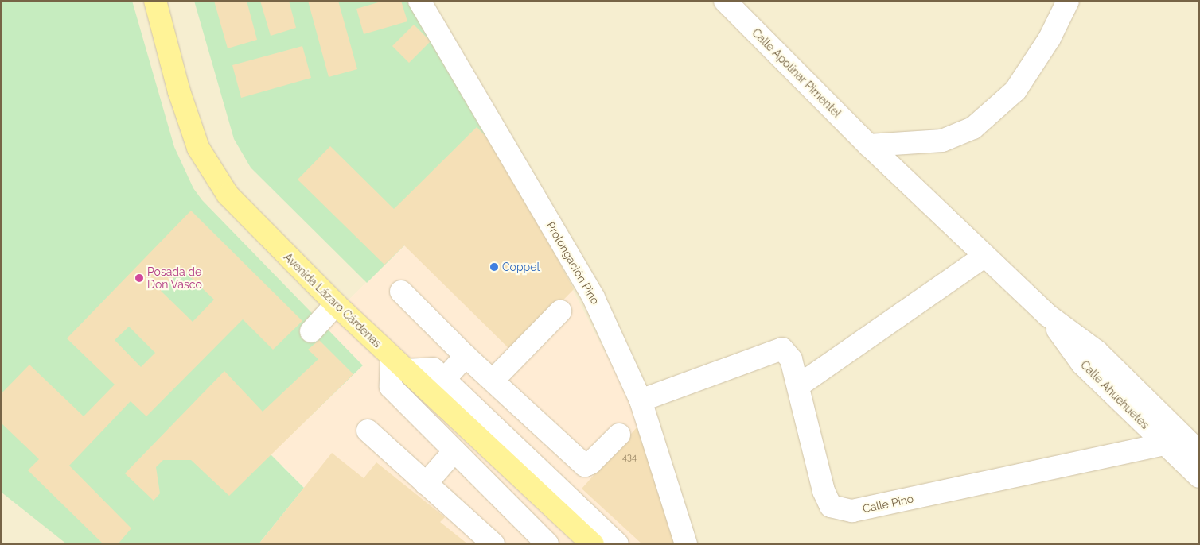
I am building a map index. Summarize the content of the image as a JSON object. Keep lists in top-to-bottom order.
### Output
{
  "streets": {
    "main road": ["Avenida Lázaro Cárdenas"],
    "street": [
      "Calle Apolinar Pimentel",
      "Prolongación Pino",
      "Calle Ahuehuetes",
      "Calle Pino"
    ]
  },
  "crossings": [
    ["Calle Apolinar Pimentel", "Calle Ahuehuetes"],
    ["Prolongación Pino", "Calle Pino"],
    ["Calle Ahuehuetes", "Calle Pino"]
  ],
  "places": ["Coppel", "Posada de Don Vasco"],
  "house_numbers": ["434"]
}
